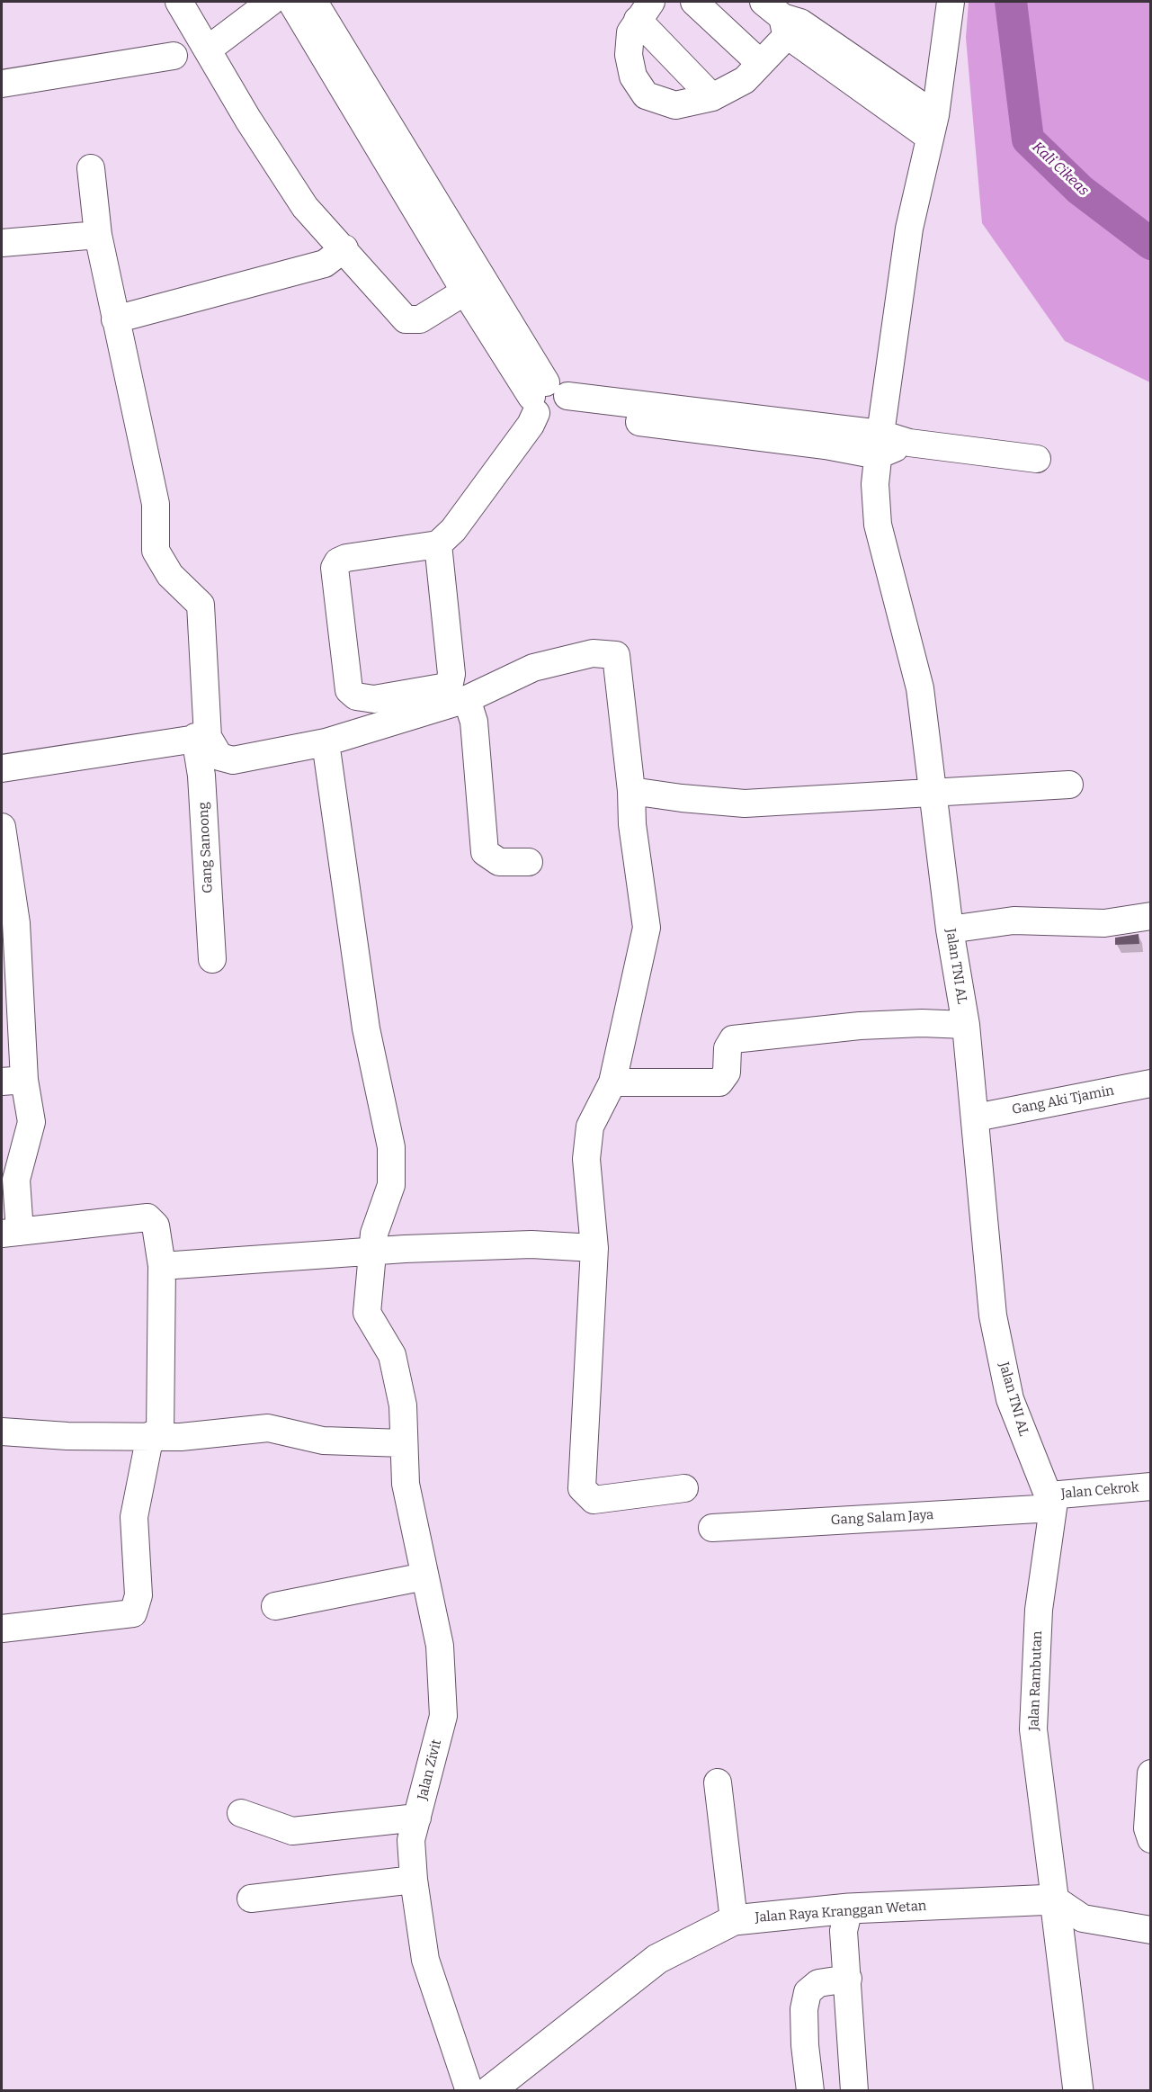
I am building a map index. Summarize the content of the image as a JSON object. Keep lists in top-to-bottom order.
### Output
{
  "streets": {
    "main road": ["Jalan Raya Kranggan Wetan"],
    "street": [
      "Gang Sanoong",
      "Jalan TNI AL",
      "Gang Aki Tjamin",
      "Jalan Cekrok",
      "Gang Salam Jaya",
      "Jalan Rambutan",
      "Jalan Zivit"
    ]
  },
  "crossings": [
    ["Jalan TNI AL", "Gang Aki Tjamin"],
    ["Jalan TNI AL", "Jalan Cekrok"],
    ["Jalan TNI AL", "Gang Salam Jaya"],
    ["Jalan TNI AL", "Jalan Rambutan"],
    ["Jalan Cekrok", "Gang Salam Jaya"],
    ["Jalan Cekrok", "Jalan Rambutan"],
    ["Gang Salam Jaya", "Jalan Rambutan"],
    ["Jalan Rambutan", "Jalan Raya Kranggan Wetan"]
  ],
  "water": ["Kali Cikeas"]
}
